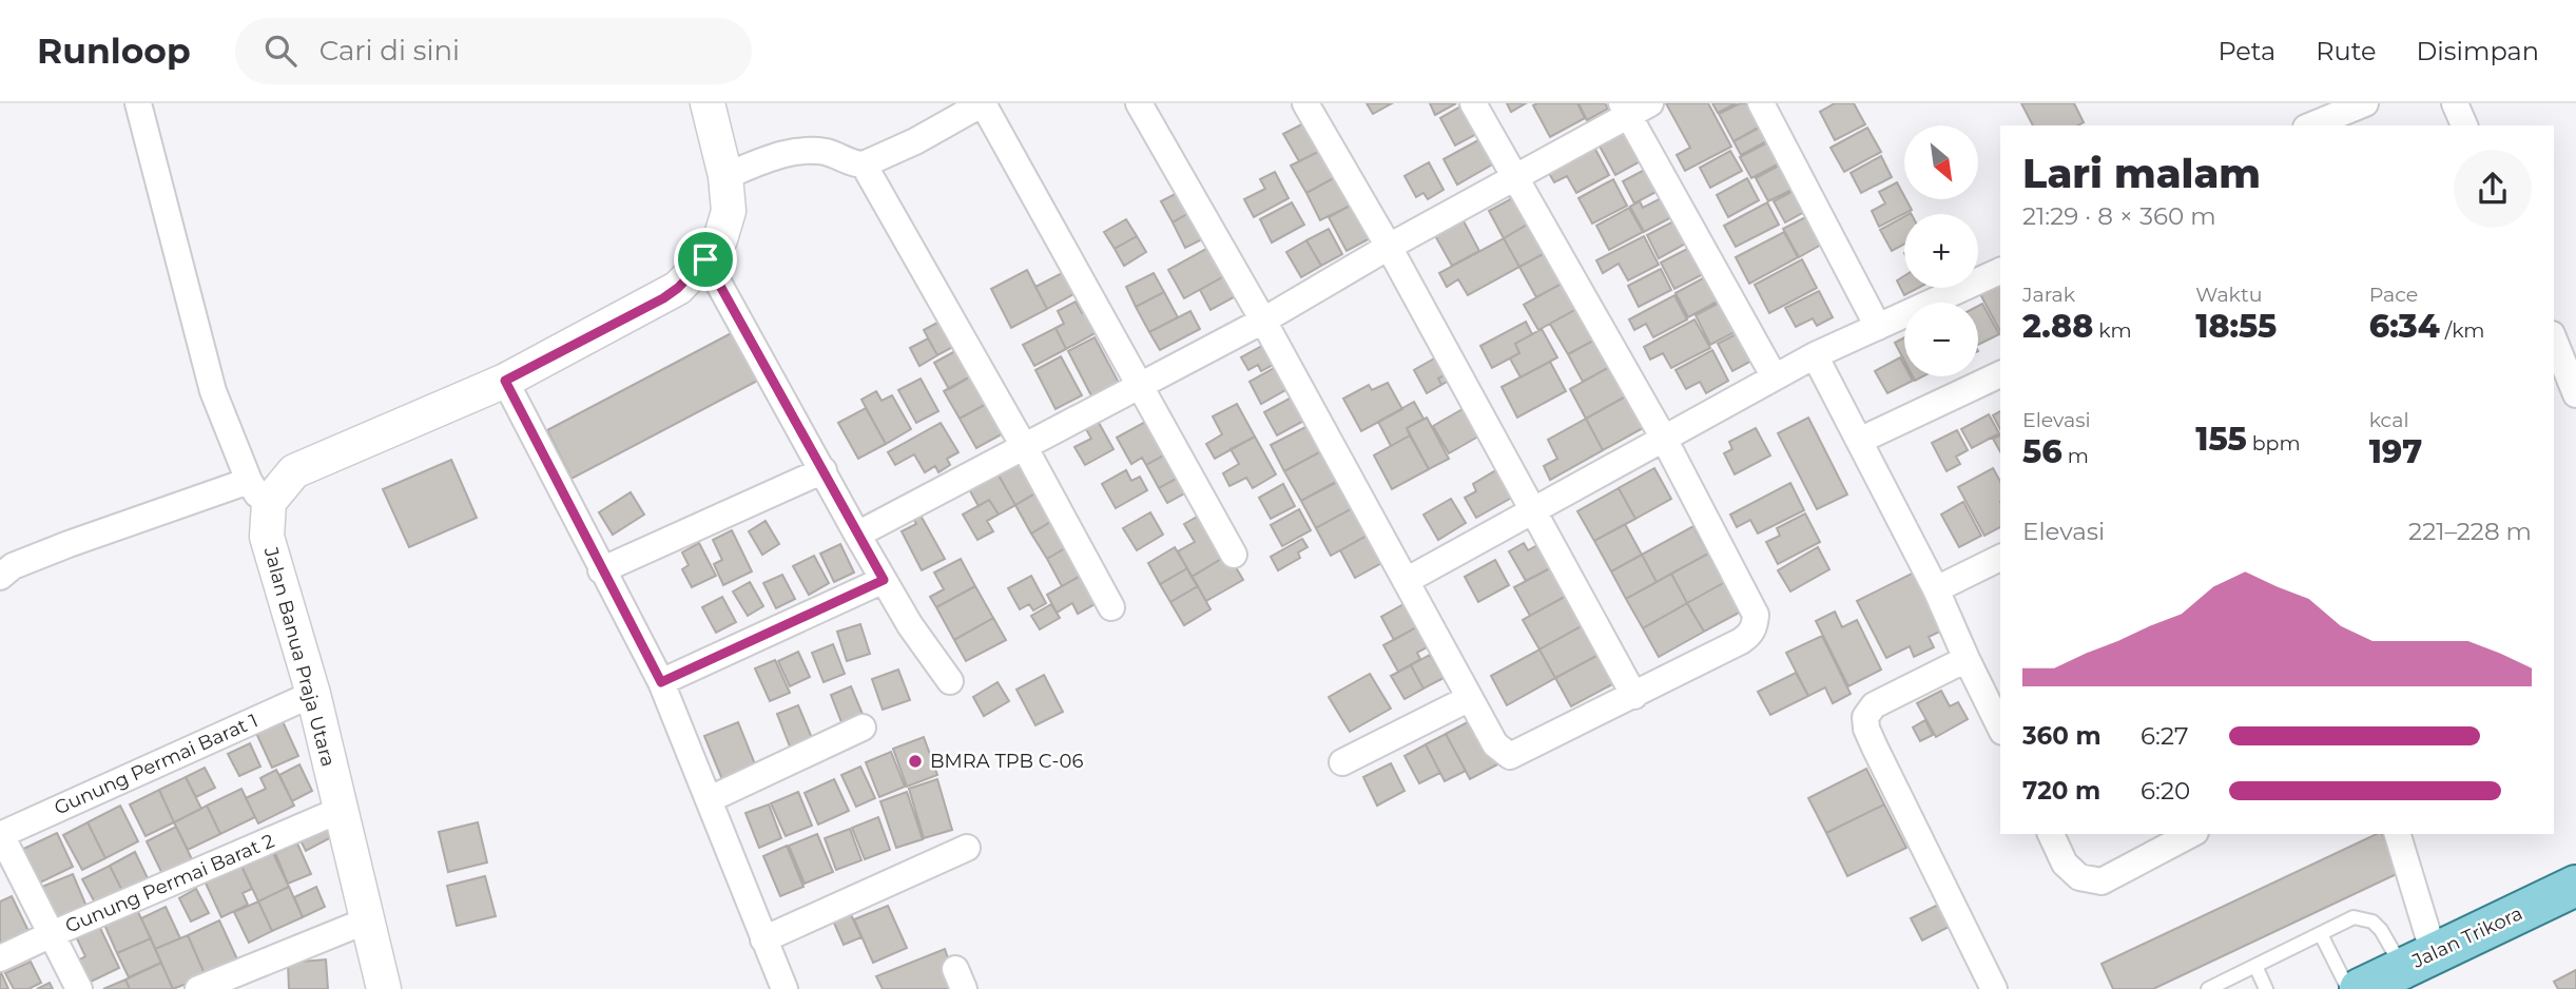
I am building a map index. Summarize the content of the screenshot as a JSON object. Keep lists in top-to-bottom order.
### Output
{
  "streets": {
    "main road": ["Jalan Trikora"],
    "street": ["Jalan Banua Praja Utara", "Gunung Permai Barat 1", "Gunung Permai Barat 2"]
  },
  "crossings": [
    ["Jalan Banua Praja Utara", "Gunung Permai Barat 1"],
    ["Jalan Banua Praja Utara", "Gunung Permai Barat 2"]
  ],
  "places": ["BMRA TPB C-06"],
  "north": "bottom right",
  "page": {
    "header": "Runloop",
    "search": "Cari di sini",
    "nav": ["Peta", "Rute", "Disimpan"],
    "map_buttons": ["+", "−"],
    "heading": ["Lari malam", "21:29 · 8 × 360 m"],
    "stats": [
      ["Jarak", "2.88 km"],
      ["Waktu", "18:55"],
      ["Pace", "6:34 /km"],
      ["Elevasi", "56 m"],
      ["155 bpm"],
      ["kcal", "197"]
    ],
    "chart": ["Elevasi", "221–228 m"],
    "list": [
      {
        "name": "360 m",
        "note": "6:27"
      },
      {
        "name": "720 m",
        "note": "6:20"
      }
    ]
  }
}
